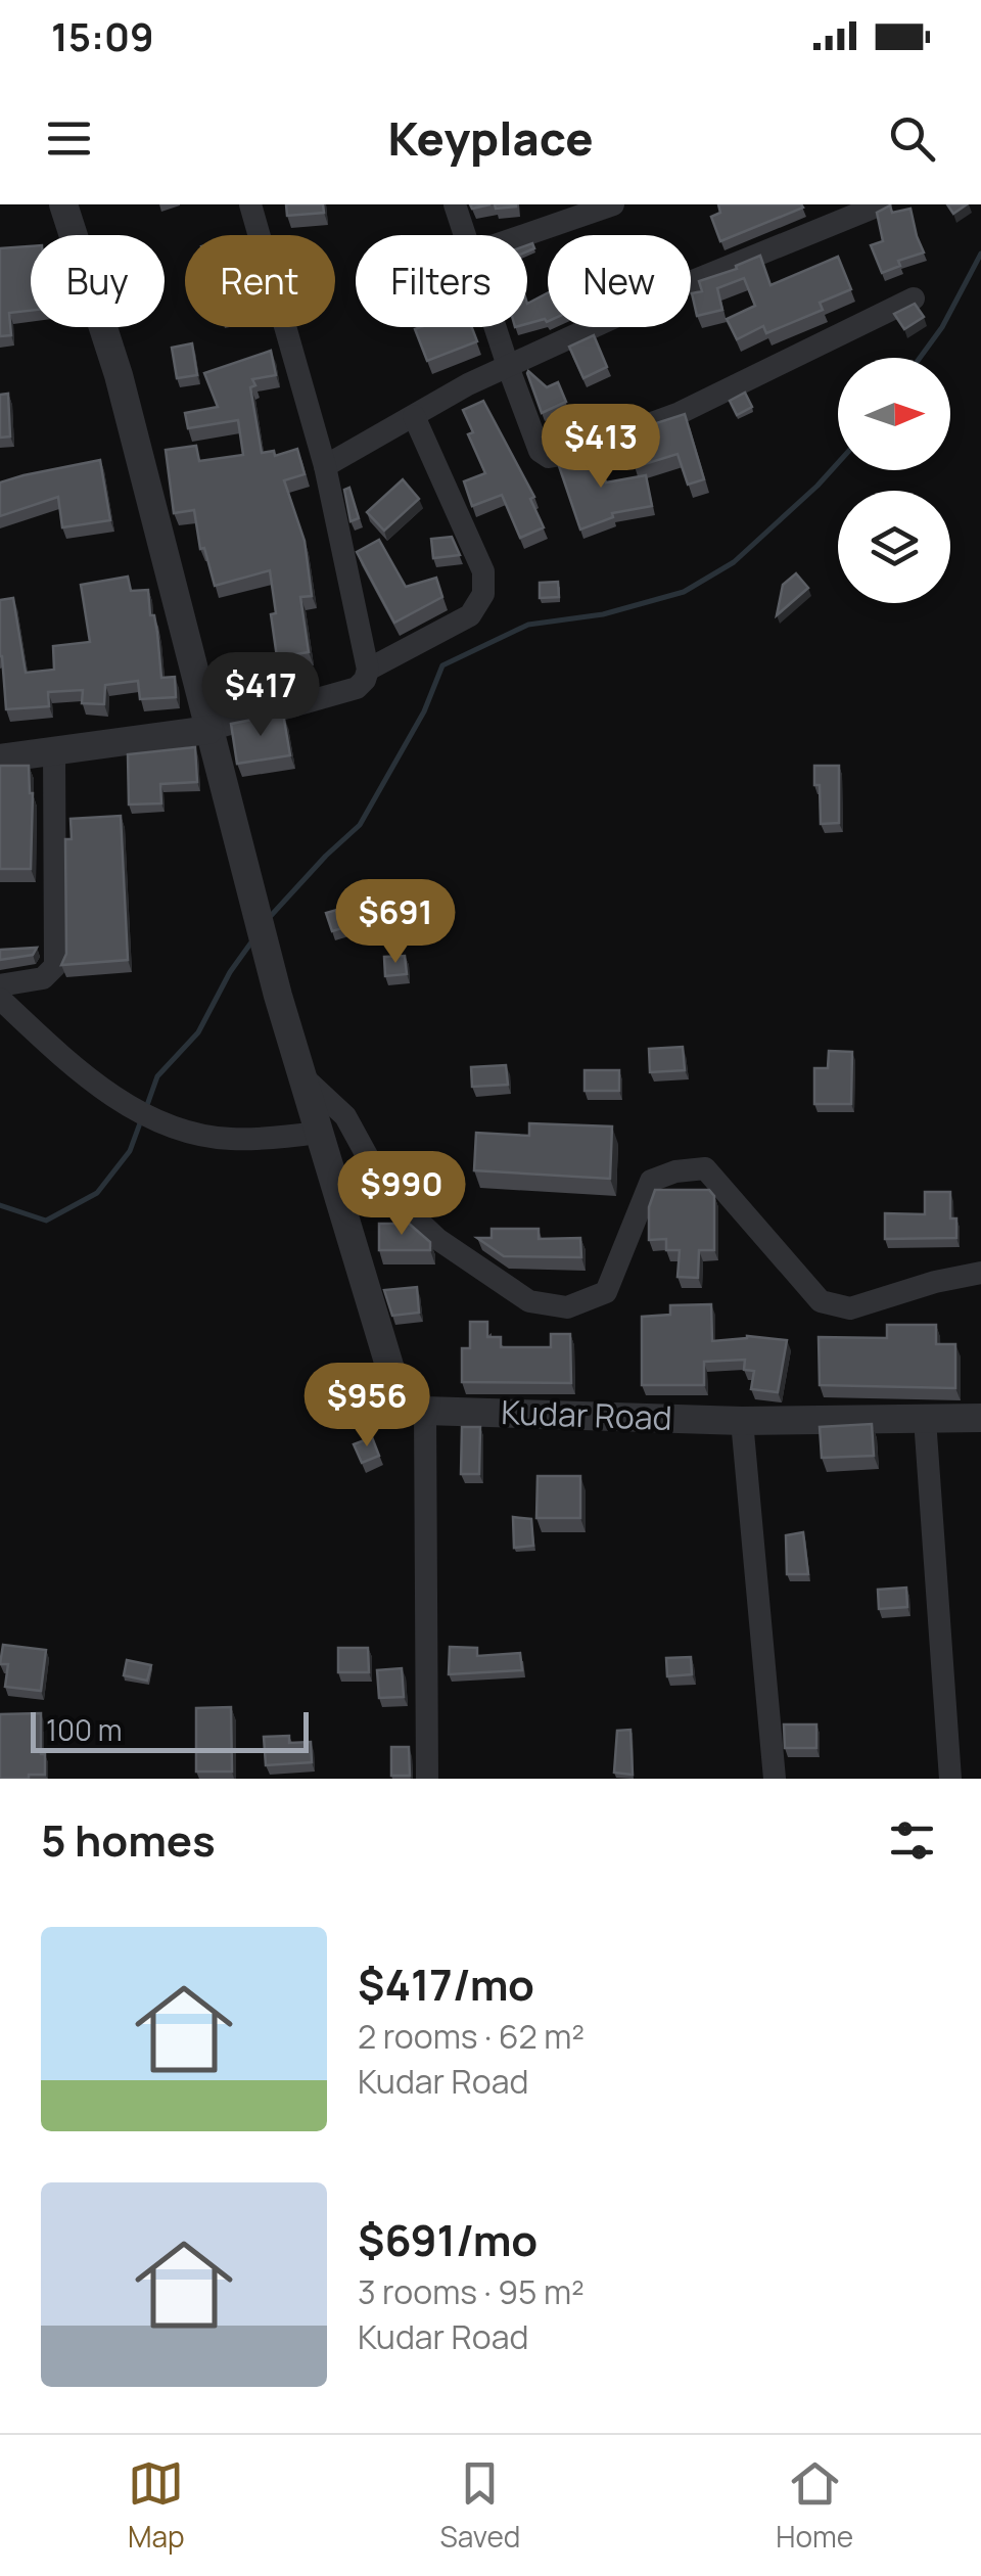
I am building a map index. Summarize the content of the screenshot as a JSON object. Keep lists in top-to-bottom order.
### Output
{
  "streets": {
    "street": ["Kudar Road"]
  },
  "scale_bar": "100 m",
  "north": "right",
  "page": {
    "status": "15:09",
    "header": "Keyplace",
    "chip": [
      "Buy",
      "Rent",
      "Filters",
      "New"
    ],
    "price": [
      "$413",
      "$417",
      "$691",
      "$990",
      "$956"
    ],
    "scale": "100 m",
    "heading": "5 homes",
    "list": [
      {
        "name": "$417/mo",
        "note": "2 rooms · 62 m² · Kudar Road"
      },
      {
        "name": "$691/mo",
        "note": "3 rooms · 95 m² · Kudar Road"
      }
    ],
    "tabs": ["Map", "Saved", "Home"]
  }
}
